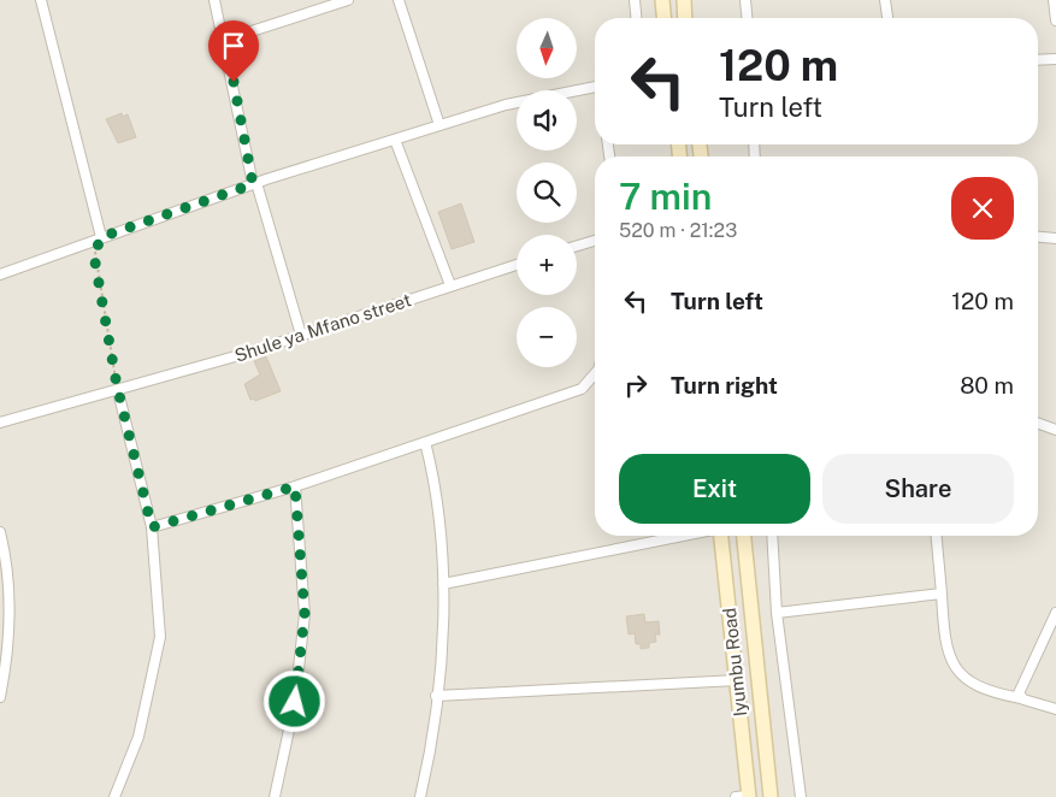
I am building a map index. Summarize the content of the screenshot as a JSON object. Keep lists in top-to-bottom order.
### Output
{
  "streets": {
    "main road": ["Iyumbu Road"],
    "street": ["Shule ya Mfano street"]
  },
  "north": "bottom",
  "page": {
    "map_buttons": ["+", "−"],
    "turn": ["120 m", "Turn left"],
    "heading": ["7 min", "520 m · 21:23"],
    "list": [
      {
        "name": "Turn left",
        "value": "120 m"
      },
      {
        "name": "Turn right",
        "value": "80 m"
      }
    ],
    "buttons": ["Exit", "Share"]
  }
}
